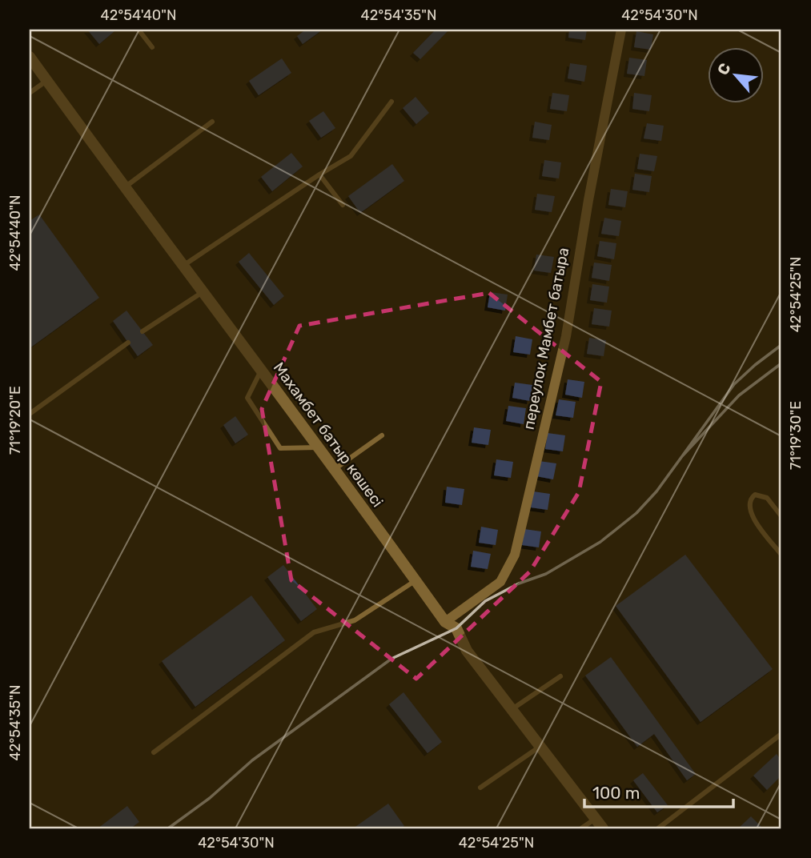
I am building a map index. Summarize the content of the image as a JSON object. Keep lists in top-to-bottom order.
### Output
{
  "streets": {
    "street": ["переулок Мамбет батыра", "Махамбет батыр көшесі"]
  },
  "crossings": [
    ["переулок Мамбет батыра", "Махамбет батыр көшесі"]
  ],
  "scale_bar": "100 m",
  "north": "top left",
  "coordinates": [
    "42°54'40\"N",
    "42°54'35\"N",
    "42°54'30\"N",
    "42°54'25\"N",
    "71°19'20\"E",
    "71°19'30\"E"
  ]
}
